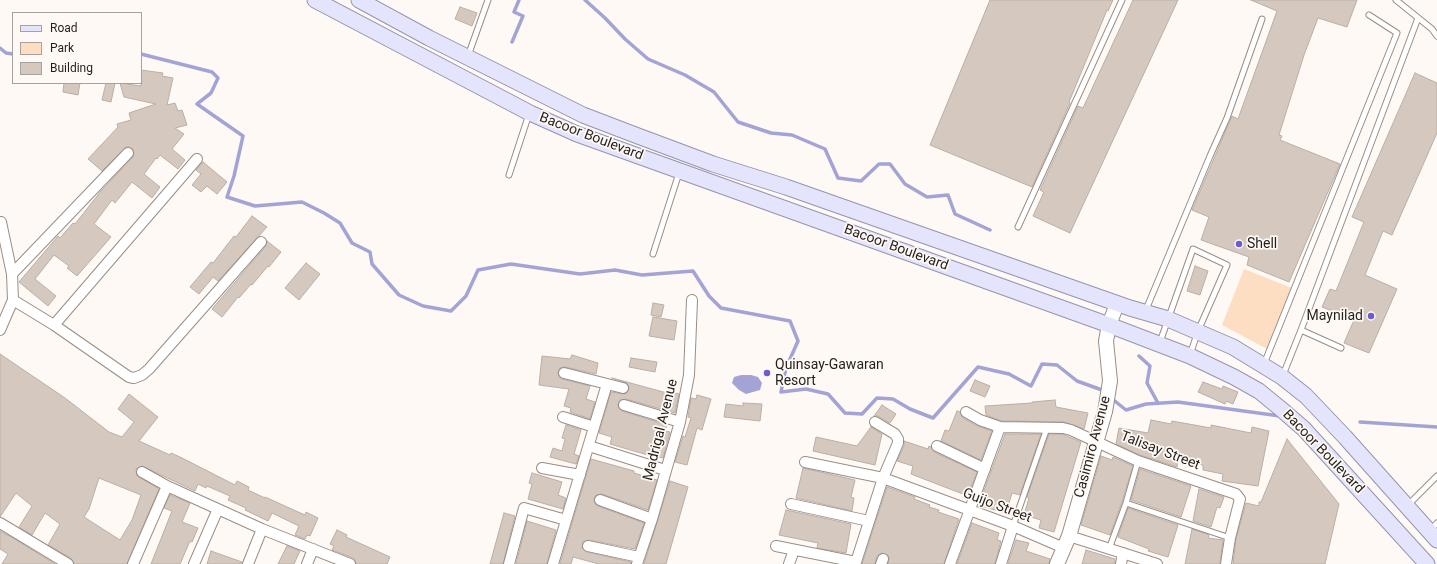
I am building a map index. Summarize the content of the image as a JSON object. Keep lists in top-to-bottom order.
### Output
{
  "streets": {
    "main road": ["Bacoor Boulevard"],
    "street": [
      "Madrigal Avenue",
      "Casimiro Avenue",
      "Talisay Street",
      "Guijo Street"
    ]
  },
  "crossings": [
    ["Bacoor Boulevard", "Casimiro Avenue"],
    ["Casimiro Avenue", "Talisay Street"],
    ["Casimiro Avenue", "Guijo Street"]
  ],
  "places": ["Shell", "Maynilad", "Quinsay-Gawaran Resort"],
  "legend": ["Road", "Park", "Building"]
}
